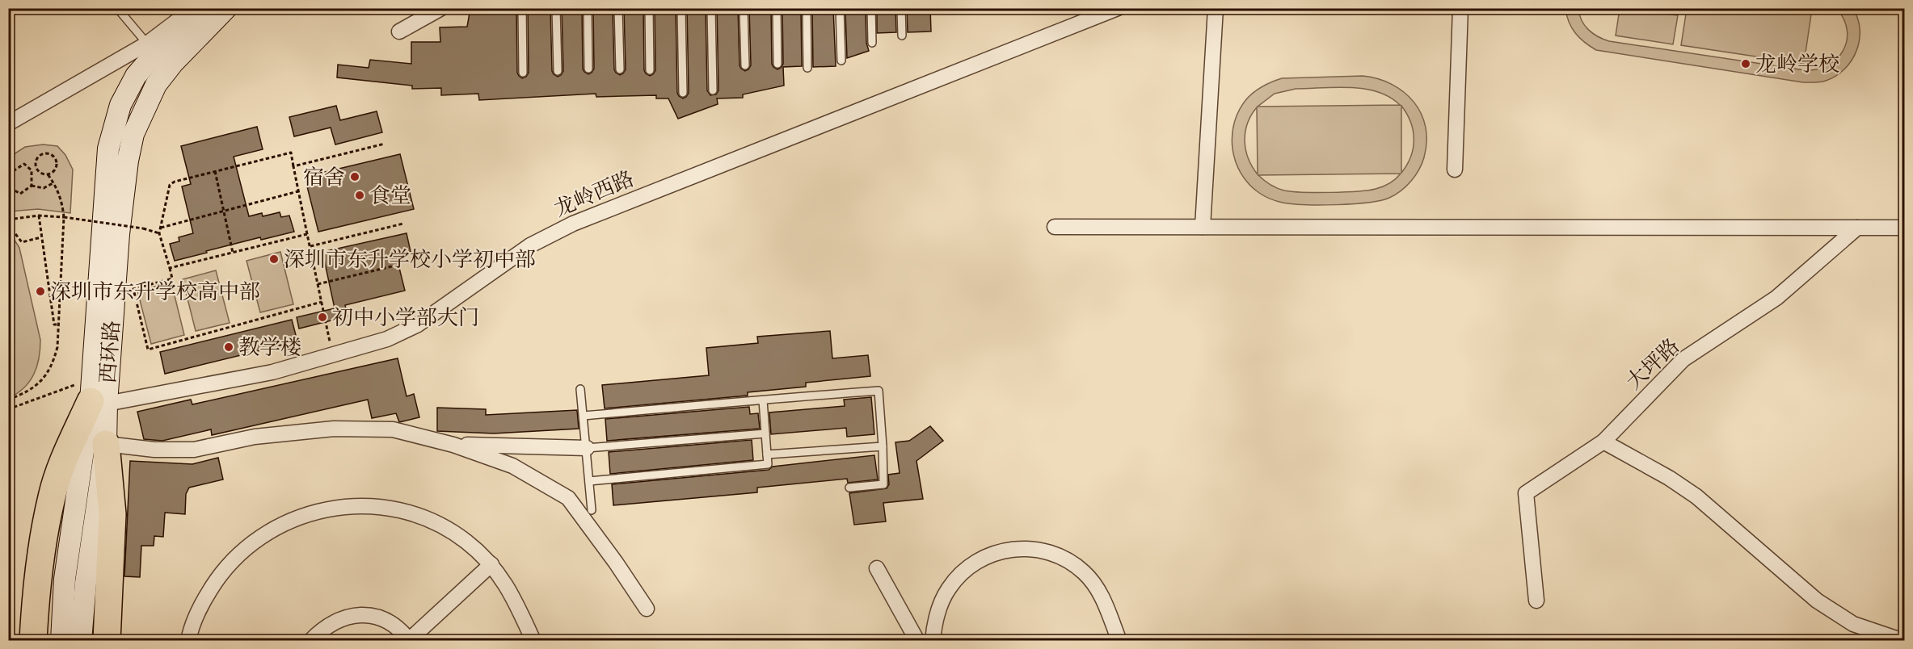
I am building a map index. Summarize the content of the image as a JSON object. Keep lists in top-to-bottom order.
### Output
{
  "streets": {
    "main road": ["西环路"],
    "street": ["龙岭西路", "大坪路"]
  },
  "crossings": [
    ["龙岭西路", "西环路"]
  ],
  "places": [
    "龙岭学校",
    "宿舍",
    "食堂",
    "深圳市东升学校小学初中部",
    "深圳市东升学校高中部",
    "初中小学部大门",
    "教学楼"
  ]
}
